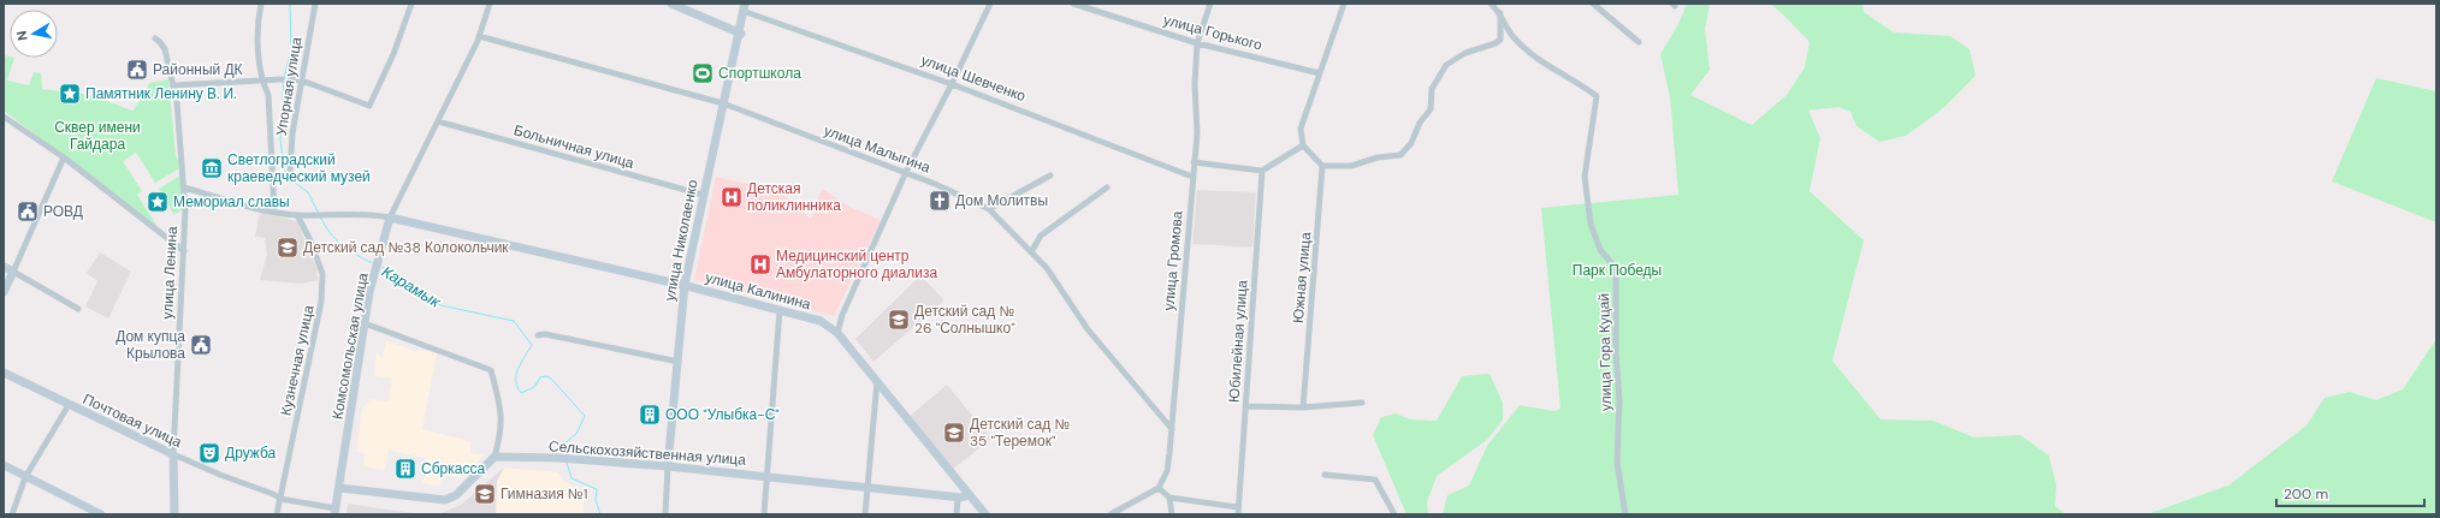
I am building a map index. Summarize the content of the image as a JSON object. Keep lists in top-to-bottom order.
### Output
{
  "streets": {
    "main road": [
      "улица Николаенко",
      "улица Ленина",
      "улица Калинина",
      "Комсомольская улица",
      "Почтовая улица",
      "Сельскохозяйственная улица"
    ],
    "street": [
      "улица Горького",
      "улица Шевченко",
      "Упорная улица",
      "Больничная улица",
      "улица Малыгина",
      "улица Громова",
      "Южная улица",
      "Юбилейная улица",
      "улица Гора Куцай",
      "Кузнечная улица"
    ]
  },
  "crossings": [
    ["улица Горького", "улица Громова"],
    ["улица Шевченко", "улица Николаенко"],
    ["улица Шевченко", "улица Громова"],
    ["Больничная улица", "улица Николаенко"],
    ["Больничная улица", "Комсомольская улица"],
    ["улица Малыгина", "улица Николаенко"],
    ["улица Малыгина", "улица Громова"],
    ["улица Малыгина", "Комсомольская улица"],
    ["улица Николаенко", "улица Калинина"],
    ["улица Николаенко", "Сельскохозяйственная улица"],
    ["улица Ленина", "Почтовая улица"],
    ["улица Калинина", "Комсомольская улица"],
    ["улица Калинина", "Кузнечная улица"],
    ["улица Калинина", "Сельскохозяйственная улица"],
    ["Комсомольская улица", "Почтовая улица"],
    ["Кузнечная улица", "Почтовая улица"]
  ],
  "water": ["Карамык"],
  "parks": ["Сквер имени Гайдара", "Парк Победы"],
  "places": {
    "public building": ["Районный ДК", "РОВД", "Дом купца Крылова"],
    "sports": ["Спортшкола"],
    "place": ["Памятник Ленину В. И.", "Мемориал славы"],
    "museum": ["Светлоградский краеведческий музей"],
    "hospital": ["Детская поликлинника", "Медицинский центр Амбулаторного диализа"],
    "church": ["Дом Молитвы"],
    "school or university": [
      "Детский сад №38 Колокольчик",
      "Детский сад № 26 \"Солнышко\"",
      "Детский сад № 35 \"Теремок\"",
      "Гимназия №1"
    ],
    "building": ["ООО \"Улыбка-С\"", "Сбркасса"],
    "theatre": ["Дружба"]
  },
  "scale_bar": "200 m",
  "north": "left"
}
